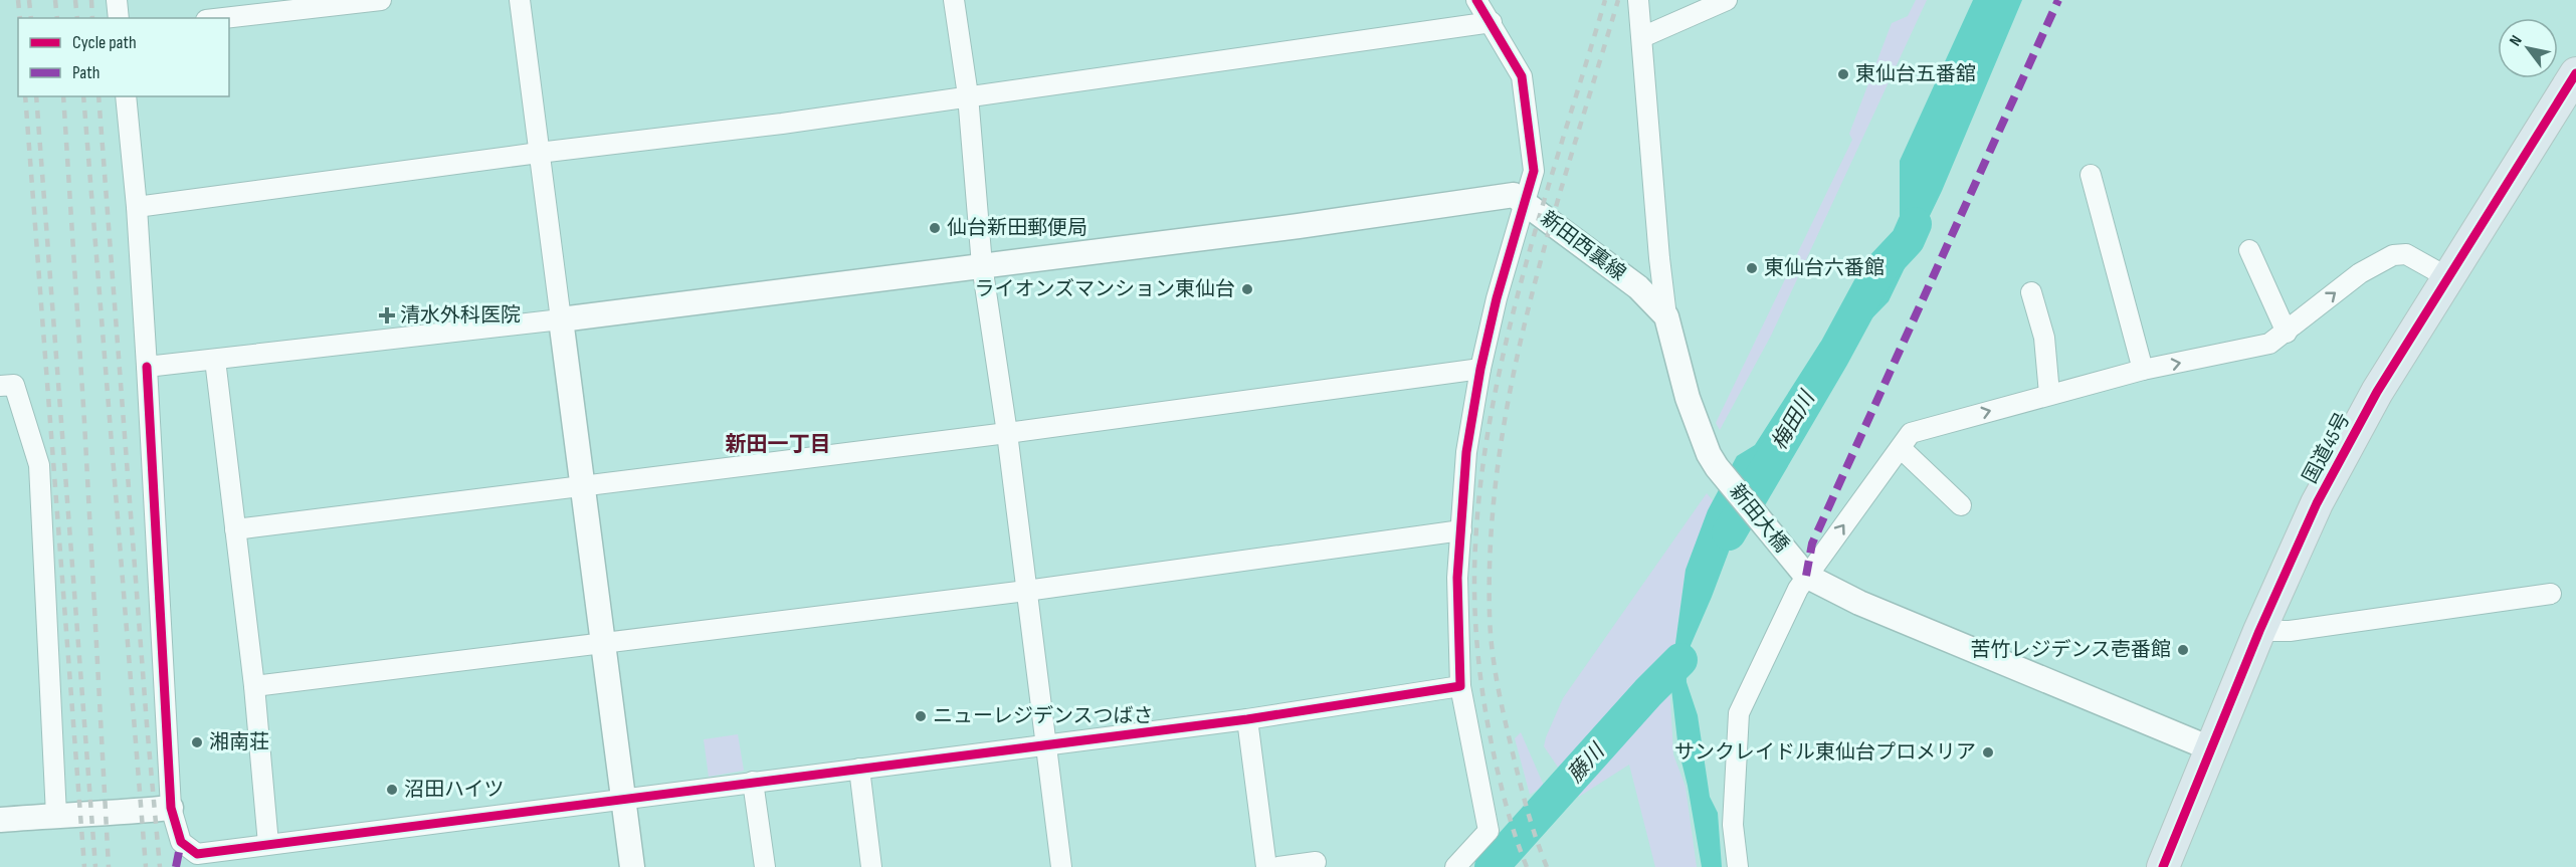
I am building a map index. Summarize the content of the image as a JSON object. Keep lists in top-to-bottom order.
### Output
{
  "streets": {
    "highway": ["国道45号"],
    "street": ["新田西裏線", "新田大橋"]
  },
  "crossings": [
    ["新田西裏線", "新田大橋"]
  ],
  "districts": ["新田一丁目"],
  "water": ["梅田川", "藤川"],
  "places": {
    "other": [
      "東仙台五番舘",
      "仙台新田郵便局",
      "東仙台六番館",
      "ライオンズマンション東仙台",
      "苦竹レジデンス壱番館",
      "ニューレジデンスつばさ",
      "湘南荘",
      "サンクレイドル東仙台プロメリア",
      "沼田ハイツ"
    ],
    "health": ["清水外科医院"]
  },
  "legend": ["Cycle path", "Path"],
  "north": "top left"
}
